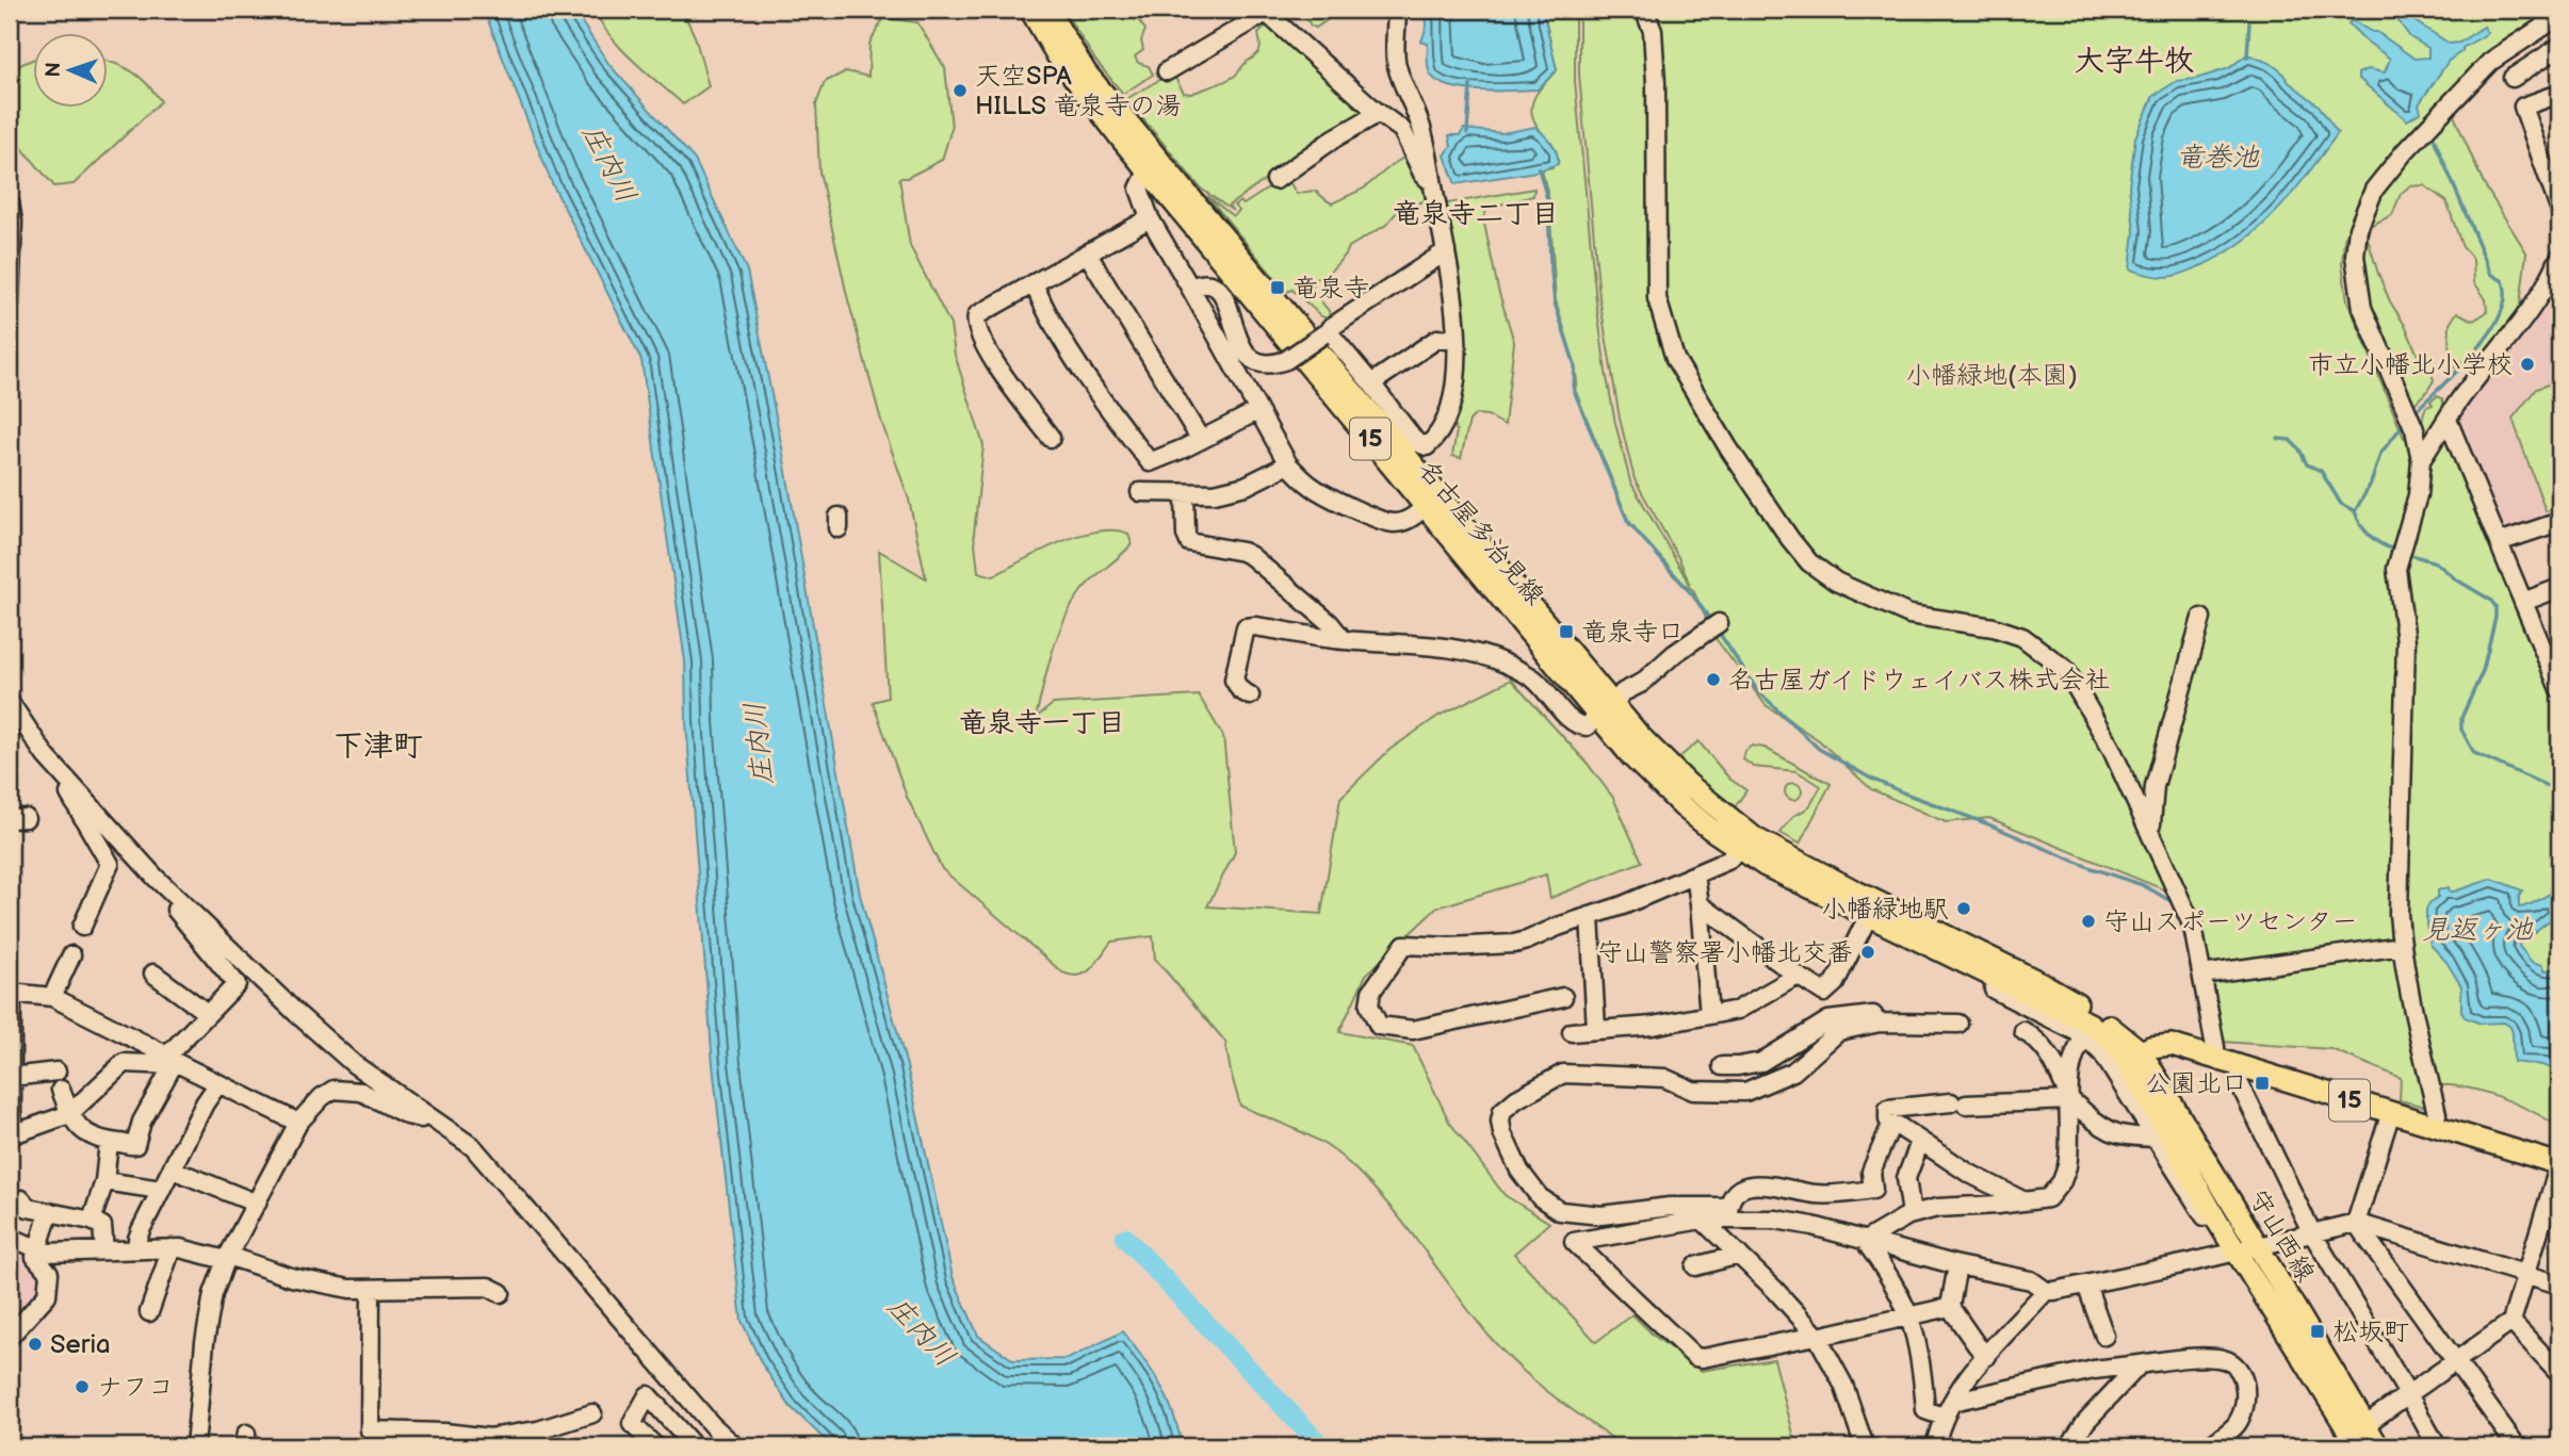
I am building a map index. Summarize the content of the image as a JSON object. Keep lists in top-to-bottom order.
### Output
{
  "streets": {
    "main road": ["15", "名古屋多治見線", "守山西線"]
  },
  "crossings": [
    ["15", "名古屋多治見線"],
    ["15", "守山西線"],
    ["名古屋多治見線", "守山西線"]
  ],
  "districts": [
    "大字牛牧",
    "竜泉寺二丁目",
    "竜泉寺一丁目",
    "下津町"
  ],
  "water": ["竜巻池", "庄内川", "見返ヶ池"],
  "parks": ["小幡緑地(本園)"],
  "places": {
    "other": [
      "天空SPA HILLS 竜泉寺の湯",
      "市立小幡北小学校",
      "名古屋ガイドウェイバス株式会社",
      "小幡緑地駅",
      "守山スポーツセンター",
      "守山警察署小幡北交番",
      "Seria",
      "ナフコ"
    ],
    "transit": [
      "竜泉寺",
      "竜泉寺口",
      "公園北口",
      "松坂町"
    ]
  },
  "north": "left"
}
